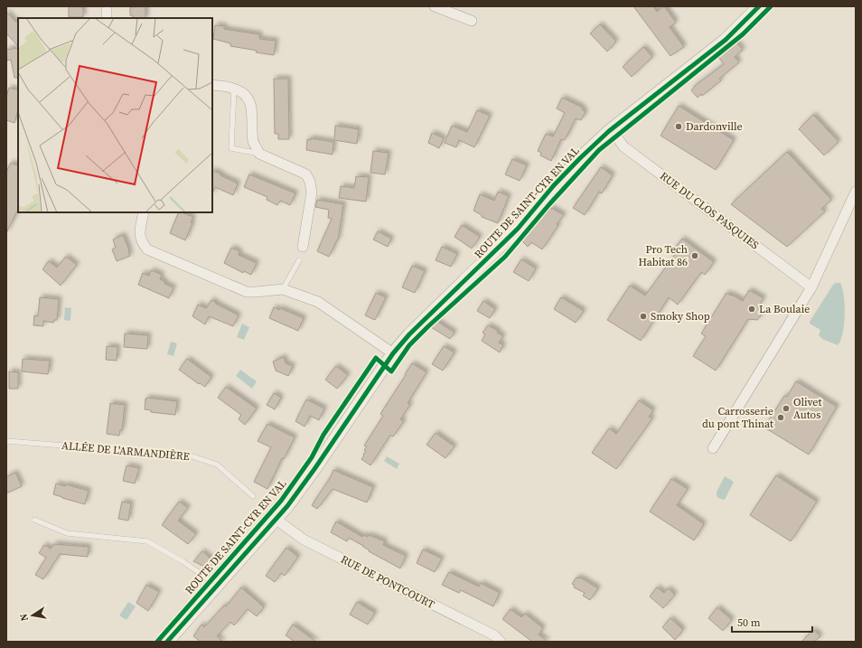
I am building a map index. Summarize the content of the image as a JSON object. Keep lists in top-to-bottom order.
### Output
{
  "streets": {
    "street": ["ROUTE DE SAINT-CYR EN VAL", "RUE DU CLOS PASQUIES", "RUE DE PONTCOURT"],
    "lane": ["ALLÉE DE L'ARMANDIÈRE"]
  },
  "crossings": [
    ["ROUTE DE SAINT-CYR EN VAL", "RUE DU CLOS PASQUIES"],
    ["ROUTE DE SAINT-CYR EN VAL", "RUE DE PONTCOURT"]
  ],
  "places": [
    "Dardonville",
    "Pro Tech Habitat 86",
    "La Boulaie",
    "Smoky Shop",
    "Olivet Autos",
    "Carrosserie du pont Thinat"
  ],
  "scale_bar": "50 m",
  "north": "left"
}
